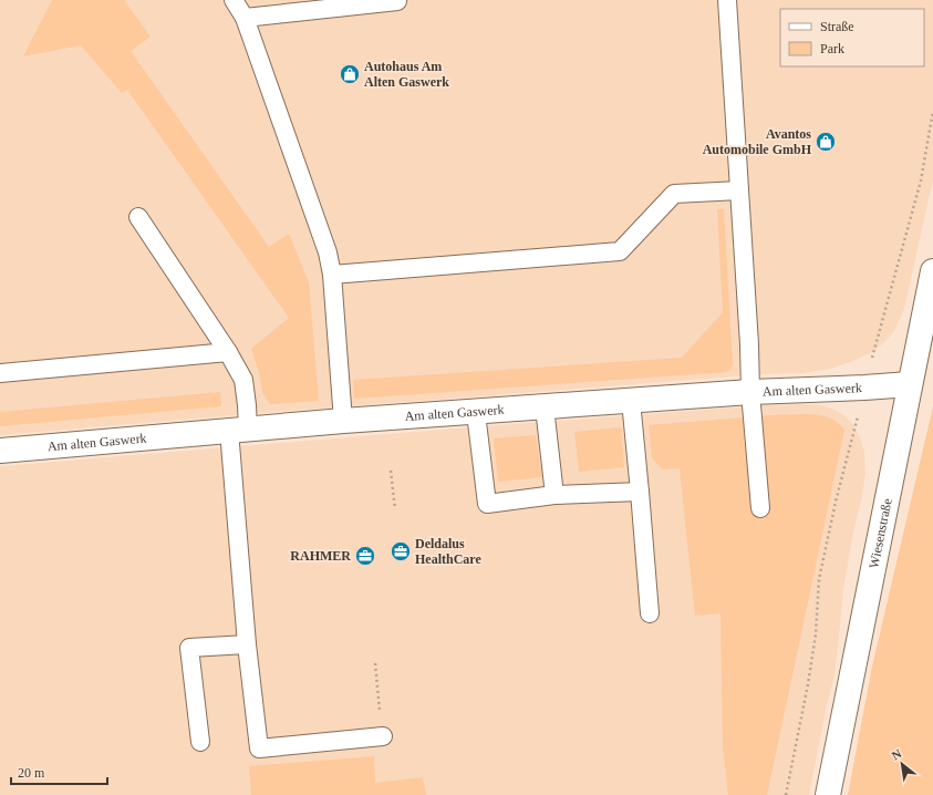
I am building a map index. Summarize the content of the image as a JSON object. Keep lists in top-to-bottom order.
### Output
{
  "streets": {
    "street": ["Am alten Gaswerk", "Wiesenstraße"]
  },
  "crossings": [
    ["Am alten Gaswerk", "Wiesenstraße"]
  ],
  "places": {
    "shop": ["Autohaus Am Alten Gaswerk", "Avantos Automobile GmbH"],
    "office": ["Deldalus HealthCare", "RAHMER"]
  },
  "legend": ["Straße", "Park"],
  "scale_bar": "20 m",
  "north": "top left"
}
